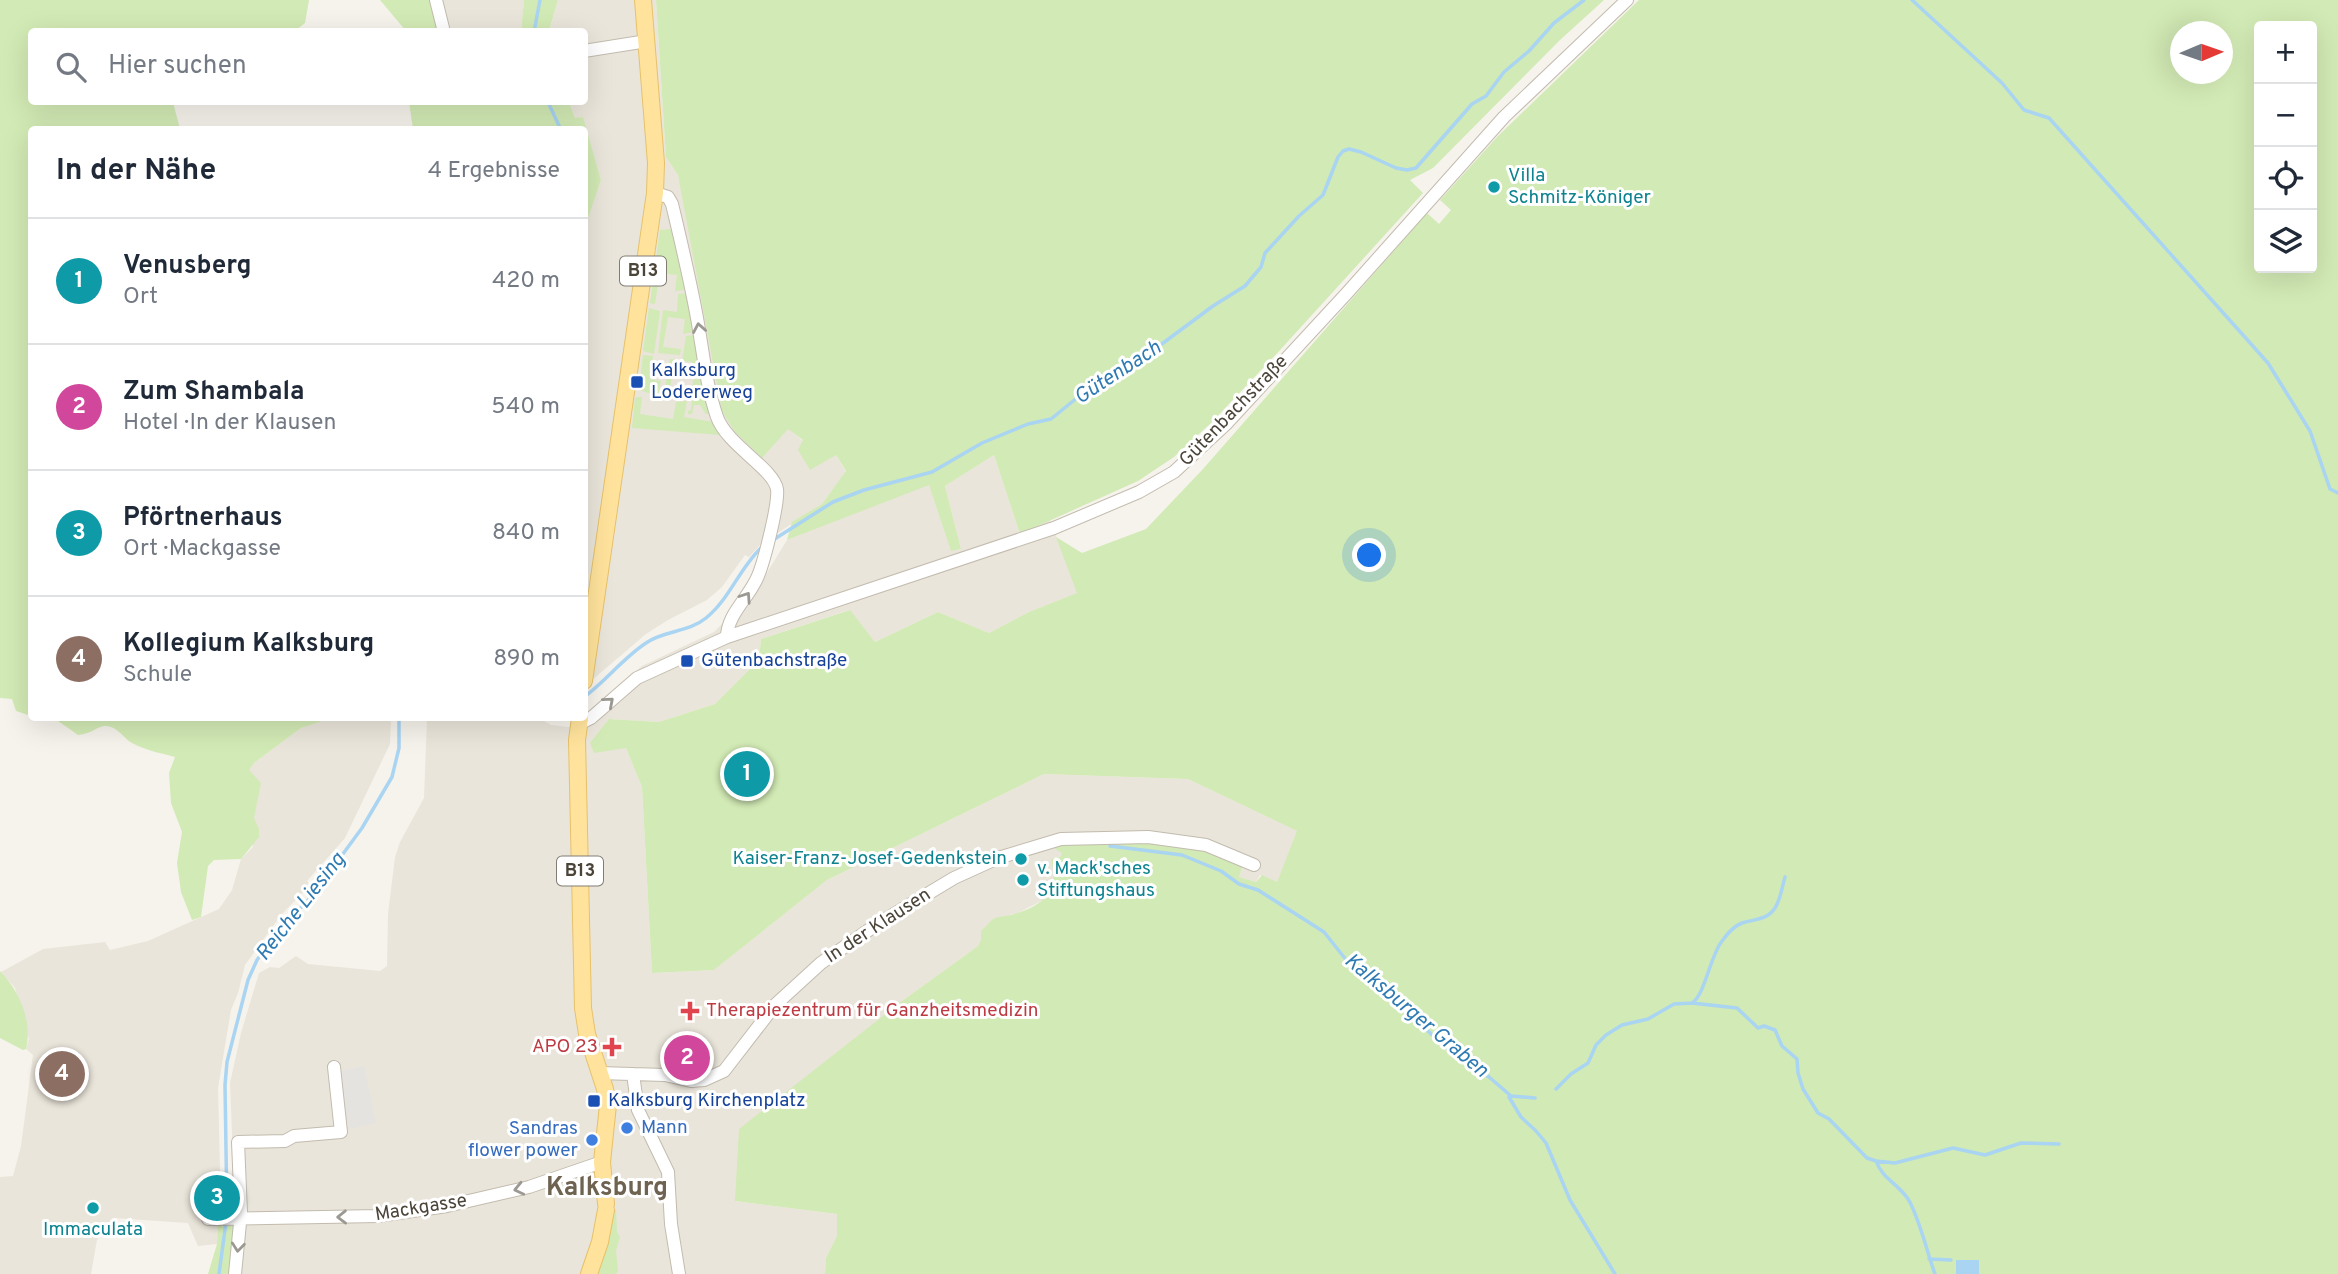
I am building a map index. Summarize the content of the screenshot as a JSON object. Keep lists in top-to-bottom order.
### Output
{
  "streets": {
    "main road": ["B13"],
    "street": ["Gütenbachstraße", "In der Klausen", "Mackgasse"]
  },
  "crossings": [
    ["B13", "In der Klausen"],
    ["B13", "Mackgasse"]
  ],
  "one_way": ["Mackgasse"],
  "districts": ["Kalksburg"],
  "water": ["Gütenbach", "Reiche Liesing", "Kalksburger Graben"],
  "places": {
    "other": [
      "Villa Schmitz-Königer",
      "Kaiser-Franz-Josef-Gedenkstein",
      "v. Mack'sches Stiftungshaus",
      "Mann",
      "Sandras flower power",
      "Immaculata"
    ],
    "transit": ["Kalksburg Lodererweg", "Gütenbachstraße", "Kalksburg Kirchenplatz"],
    "health": ["Therapiezentrum für Ganzheitsmedizin", "APO 23"]
  },
  "north": "right",
  "page": {
    "map_buttons": ["+", "−"],
    "search": "Hier suchen",
    "heading": ["In der Nähe", "4 Ergebnisse"],
    "list": [
      {
        "mark": "1",
        "name": "Venusberg",
        "note": "Ort",
        "value": "420 m"
      },
      {
        "mark": "2",
        "name": "Zum Shambala",
        "note": "Hotel · In der Klausen",
        "value": "540 m"
      },
      {
        "mark": "3",
        "name": "Pförtnerhaus",
        "note": "Ort · Mackgasse",
        "value": "840 m"
      },
      {
        "mark": "4",
        "name": "Kollegium Kalksburg",
        "note": "Schule",
        "value": "890 m"
      }
    ],
    "pins": [
      "1",
      "2",
      "4",
      "3"
    ]
  }
}
